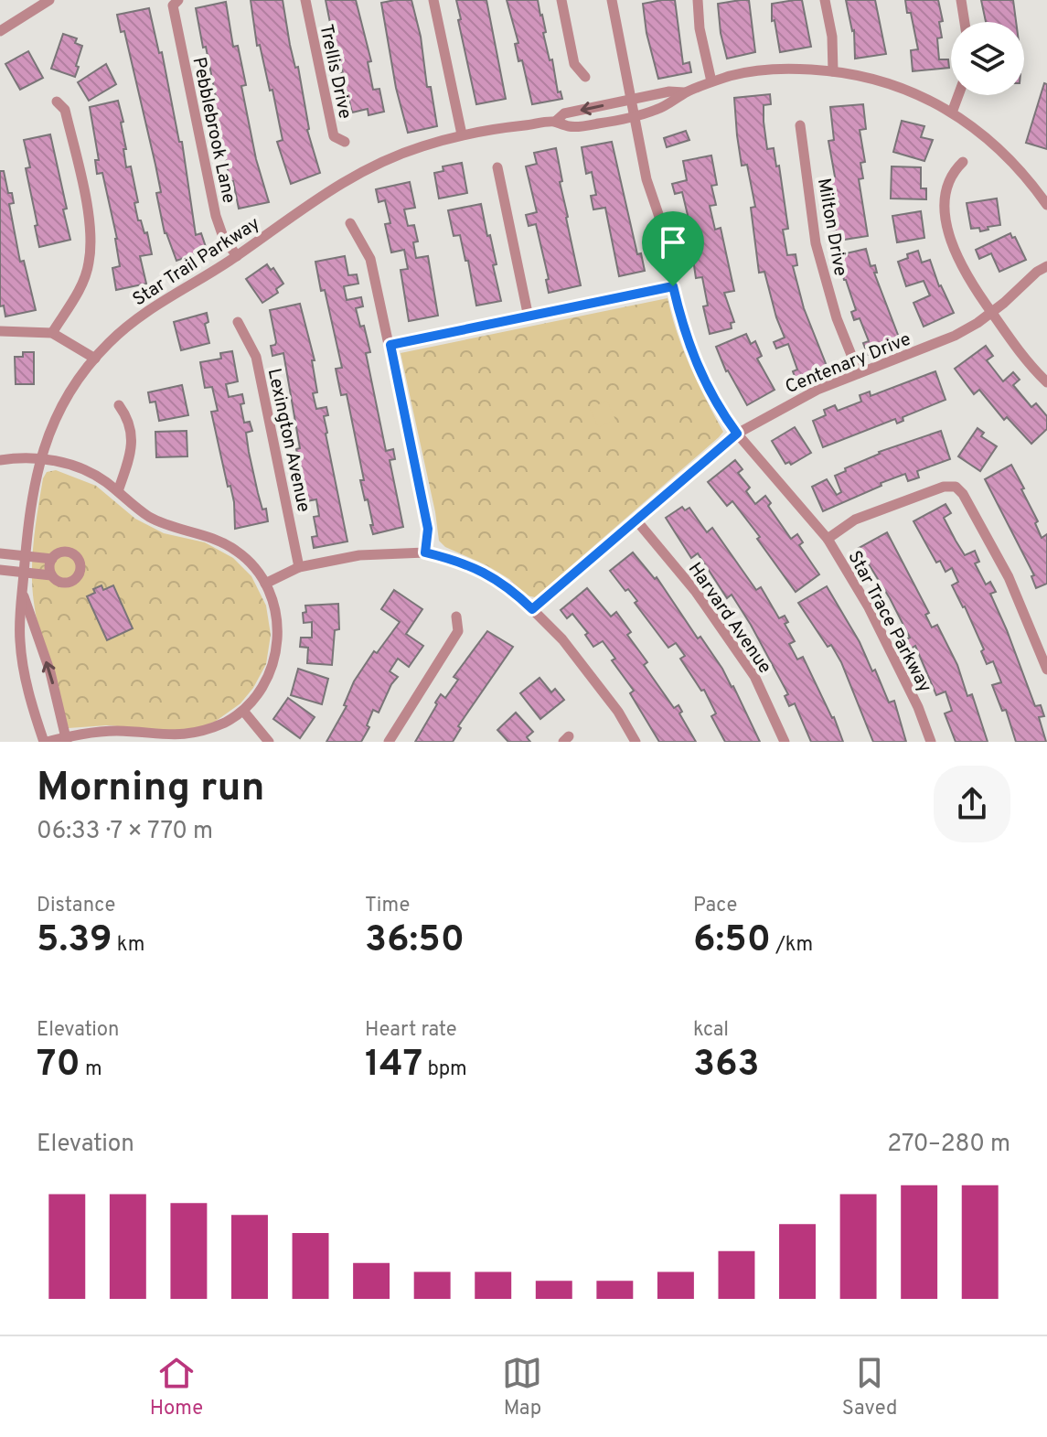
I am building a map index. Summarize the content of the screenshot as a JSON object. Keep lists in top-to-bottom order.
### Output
{
  "streets": {
    "street": [
      "Trellis Drive",
      "Pebblebrook Lane",
      "Milton Drive",
      "Star Trail Parkway",
      "Centenary Drive",
      "Lexington Avenue",
      "Harvard Avenue",
      "Star Trace Parkway"
    ]
  },
  "crossings": [
    ["Pebblebrook Lane", "Star Trail Parkway"],
    ["Milton Drive", "Centenary Drive"],
    ["Star Trail Parkway", "Star Trace Parkway"],
    ["Centenary Drive", "Harvard Avenue"],
    ["Centenary Drive", "Star Trace Parkway"]
  ],
  "page": {
    "heading": ["Morning run", "06:33 · 7 × 770 m"],
    "stats": [
      ["Distance", "5.39 km"],
      ["Time", "36:50"],
      ["Pace", "6:50 /km"],
      ["Elevation", "70 m"],
      ["Heart rate", "147 bpm"],
      ["kcal", "363"]
    ],
    "chart": ["Elevation", "270–280 m"],
    "tabs": ["Home", "Map", "Saved"]
  }
}
